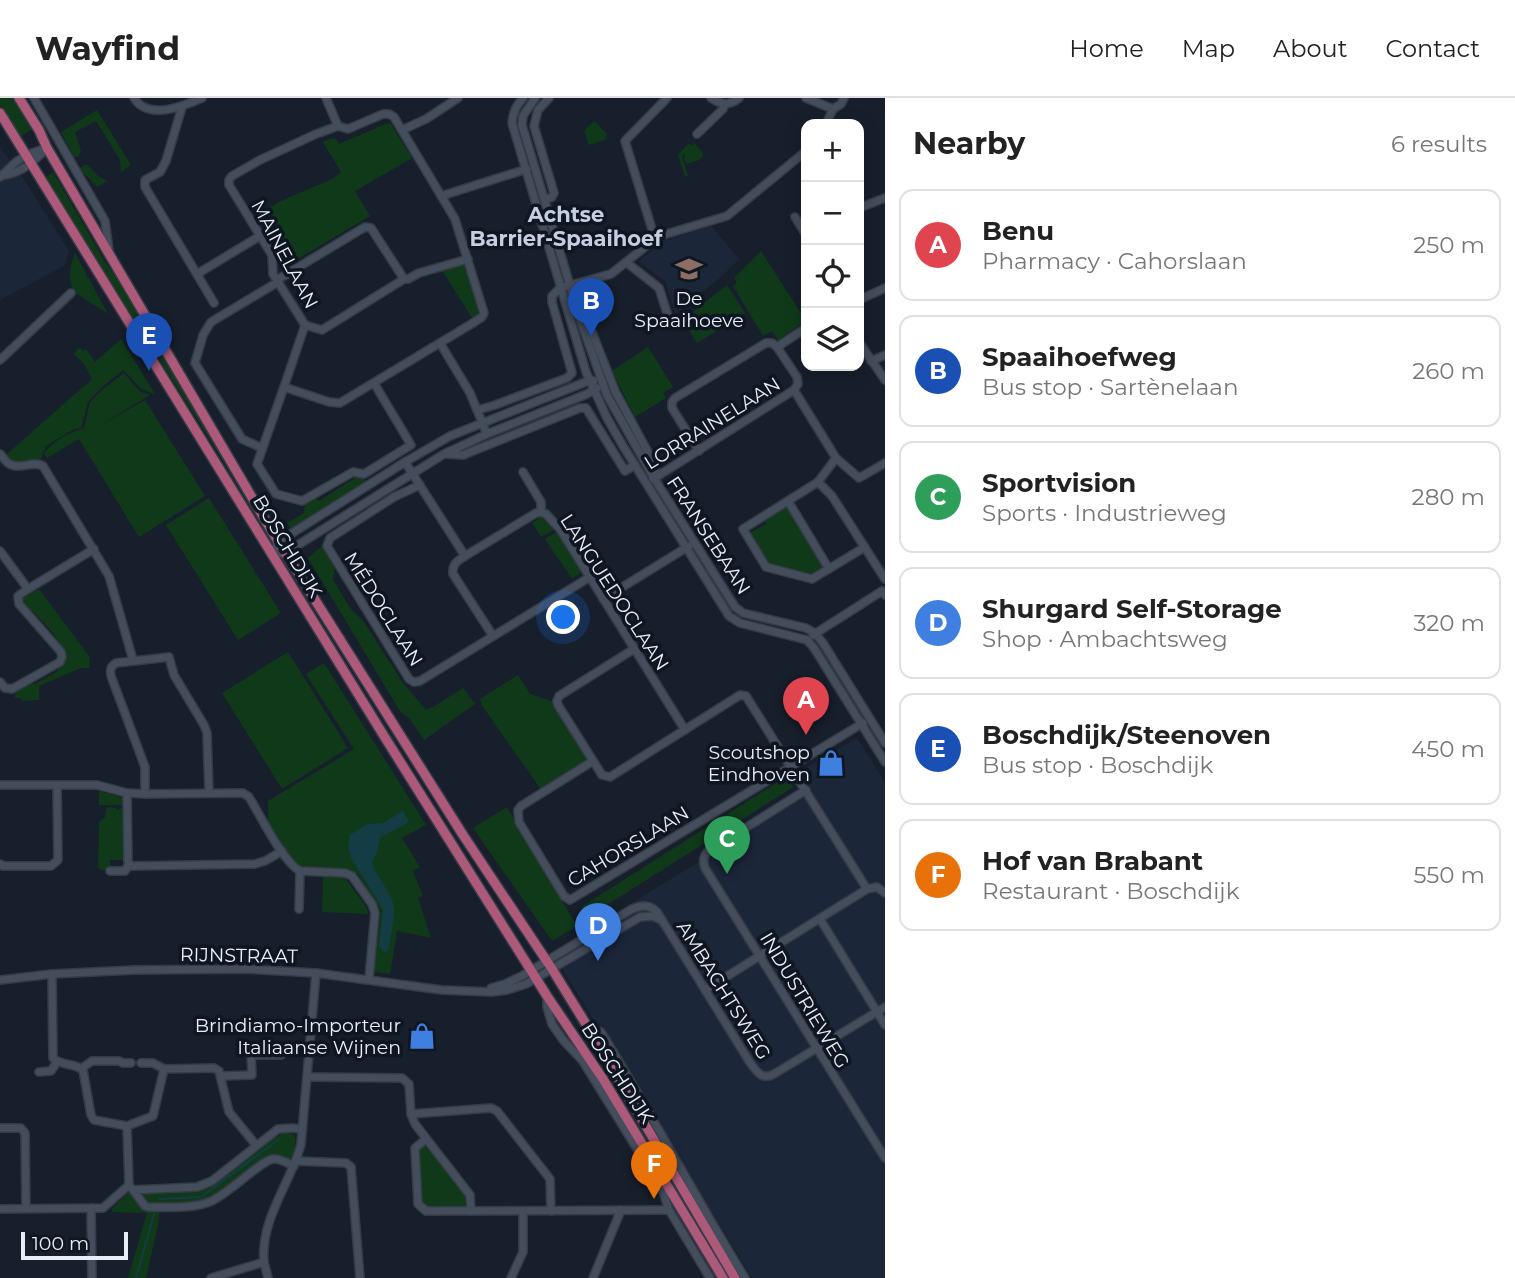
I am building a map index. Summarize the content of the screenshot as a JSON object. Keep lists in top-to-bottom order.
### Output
{
  "streets": {
    "main road": ["BOSCHDIJK"],
    "street": [
      "MAINELAAN",
      "LORRAINELAAN",
      "FRANSEBAAN",
      "LANGUEDOCLAAN",
      "MÉDOCLAAN",
      "CAHORSLAAN",
      "RIJNSTRAAT",
      "AMBACHTSWEG",
      "INDUSTRIEWEG"
    ]
  },
  "crossings": [
    ["LORRAINELAAN", "FRANSEBAAN"],
    ["BOSCHDIJK", "RIJNSTRAAT"],
    ["BOSCHDIJK", "AMBACHTSWEG"],
    ["RIJNSTRAAT", "AMBACHTSWEG"],
    ["AMBACHTSWEG", "INDUSTRIEWEG"]
  ],
  "districts": ["Achtse Barrier-Spaaihoef"],
  "places": {
    "school or university": ["De Spaaihoeve"],
    "shop": ["Scoutshop Eindhoven", "Brindiamo-Importeur Italiaanse Wijnen"]
  },
  "scale_bar": "100 m",
  "page": {
    "header": "Wayfind",
    "nav": [
      "Home",
      "Map",
      "About",
      "Contact"
    ],
    "heading": ["Nearby", "6 results"],
    "map_buttons": ["+", "−"],
    "list": [
      {
        "mark": "A",
        "name": "Benu",
        "note": "Pharmacy · Cahorslaan",
        "value": "250 m"
      },
      {
        "mark": "B",
        "name": "Spaaihoefweg",
        "note": "Bus stop · Sartènelaan",
        "value": "260 m"
      },
      {
        "mark": "C",
        "name": "Sportvision",
        "note": "Sports · Industrieweg",
        "value": "280 m"
      },
      {
        "mark": "D",
        "name": "Shurgard Self-Storage",
        "note": "Shop · Ambachtsweg",
        "value": "320 m"
      },
      {
        "mark": "E",
        "name": "Boschdijk/Steenoven",
        "note": "Bus stop · Boschdijk",
        "value": "450 m"
      },
      {
        "mark": "F",
        "name": "Hof van Brabant",
        "note": "Restaurant · Boschdijk",
        "value": "550 m"
      }
    ],
    "pins": [
      "B",
      "E",
      "A",
      "C",
      "D",
      "F"
    ],
    "scale": "100 m"
  }
}
